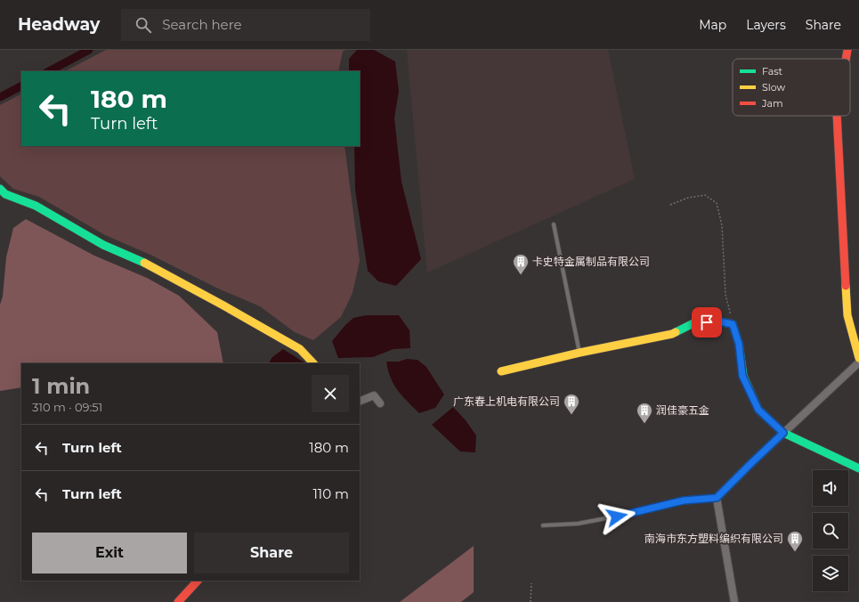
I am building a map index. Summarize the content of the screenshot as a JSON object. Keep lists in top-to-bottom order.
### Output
{
  "places": {
    "building": [
      "卡史特金属制品有限公司",
      "广东春上机电有限公司",
      "润佳豪五金",
      "南海市东方塑料编织有限公司"
    ]
  },
  "legend": ["Fast", "Slow", "Jam"],
  "page": {
    "header": "Headway",
    "search": "Search here",
    "nav": ["Map", "Layers", "Share"],
    "turn": ["180 m", "Turn left"],
    "heading": ["1 min", "310 m · 09:51"],
    "list": [
      {
        "name": "Turn left",
        "value": "180 m"
      },
      {
        "name": "Turn left",
        "value": "110 m"
      }
    ],
    "buttons": ["Exit", "Share"]
  }
}
